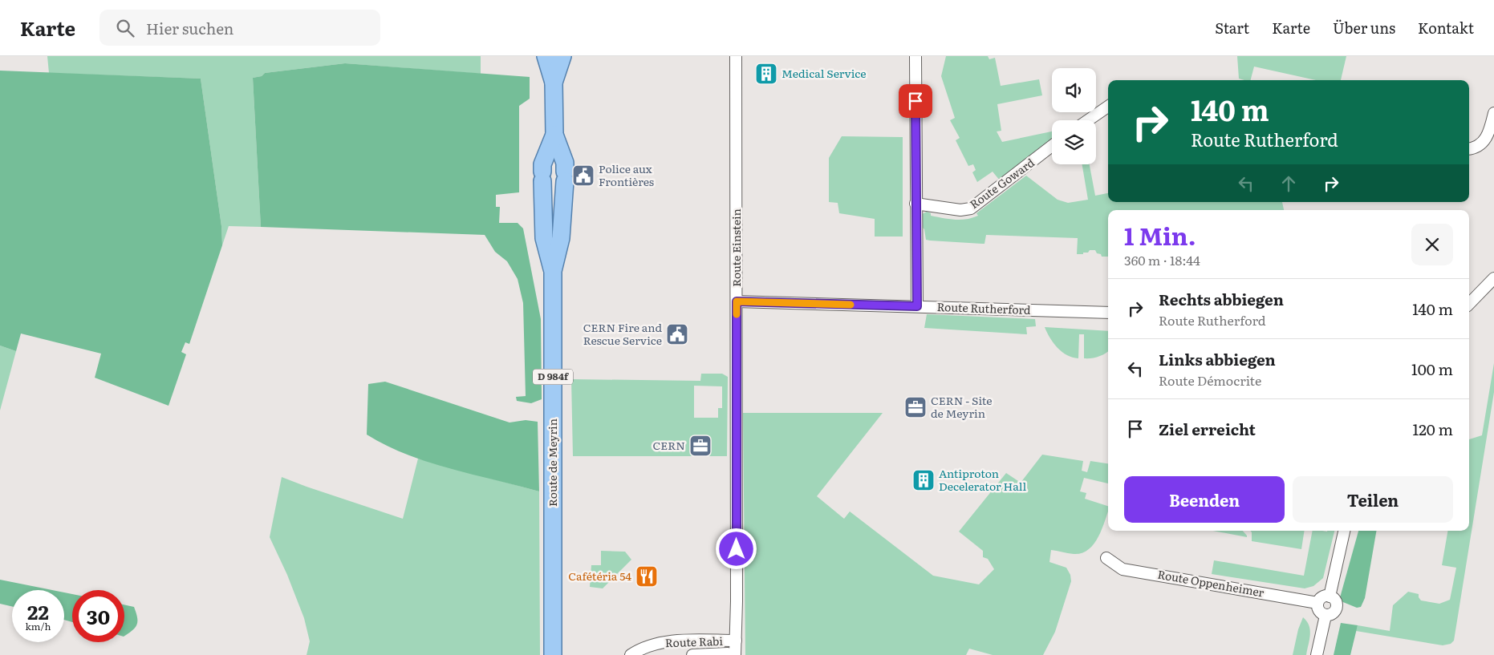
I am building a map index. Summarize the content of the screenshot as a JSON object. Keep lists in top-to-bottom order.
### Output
{
  "streets": {
    "main road": ["D 984f", "Route de Meyrin"],
    "street": [
      "Route Goward",
      "Route Einstein",
      "Route Rutherford",
      "Route Oppenheimer",
      "Route Rabi"
    ]
  },
  "crossings": [
    ["Route Einstein", "Route Rutherford"],
    ["Route Einstein", "Route Rabi"]
  ],
  "places": {
    "building": ["Medical Service", "Antiproton Decelerator Hall"],
    "public building": ["Police aux Frontières", "CERN Fire and Rescue Service"],
    "office": ["CERN - Site de Meyrin", "CERN"],
    "restaurant": ["Cafétéria 54"]
  },
  "page": {
    "header": "Karte",
    "search": "Hier suchen",
    "nav": [
      "Start",
      "Karte",
      "Über uns",
      "Kontakt"
    ],
    "turn": ["140 m", "Route Rutherford"],
    "heading": ["1 Min.", "360 m · 18:44"],
    "list": [
      {
        "name": "Rechts abbiegen",
        "note": "Route Rutherford",
        "value": "140 m"
      },
      {
        "name": "Links abbiegen",
        "note": "Route Démocrite",
        "value": "100 m"
      },
      {
        "name": "Ziel erreicht",
        "value": "120 m"
      }
    ],
    "buttons": ["Beenden", "Teilen"],
    "speed": "22 km/h",
    "limit": "30"
  }
}
